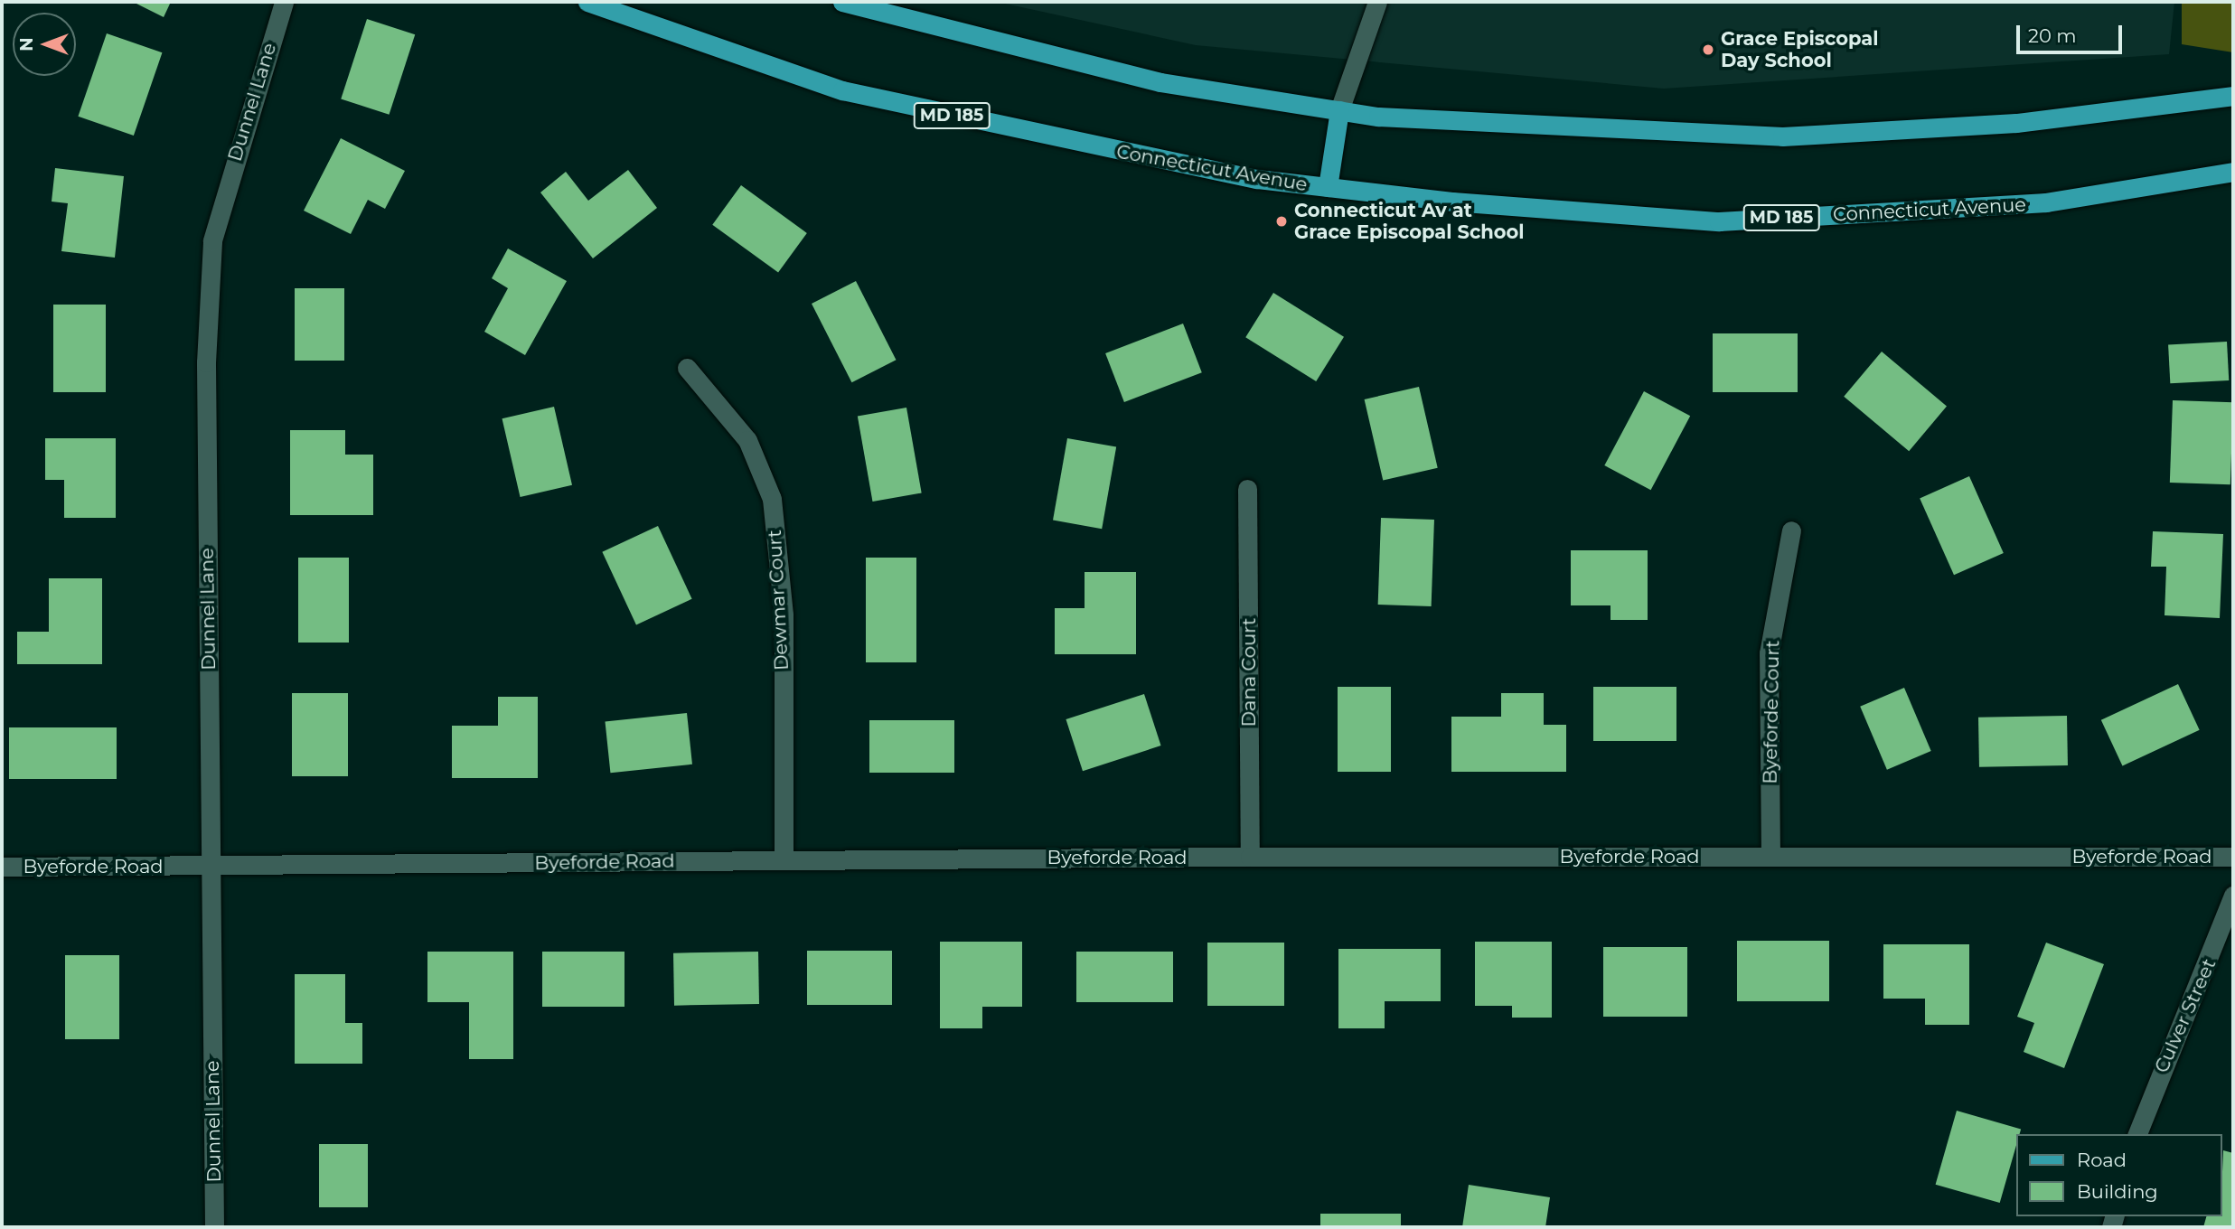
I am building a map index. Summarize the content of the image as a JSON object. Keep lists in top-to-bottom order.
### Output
{
  "streets": {
    "main road": ["MD 185", "Connecticut Avenue"],
    "street": [
      "Dunnel Lane",
      "Dewmar Court",
      "Dana Court",
      "Byeforde Court",
      "Byeforde Road",
      "Culver Street"
    ]
  },
  "crossings": [
    ["Dunnel Lane", "Byeforde Road"],
    ["Dewmar Court", "Byeforde Road"],
    ["Dana Court", "Byeforde Road"],
    ["Byeforde Court", "Byeforde Road"]
  ],
  "places": ["Grace Episcopal Day School", "Connecticut Av at Grace Episcopal School"],
  "legend": ["Road", "Building"],
  "scale_bar": "20 m",
  "north": "left"
}
